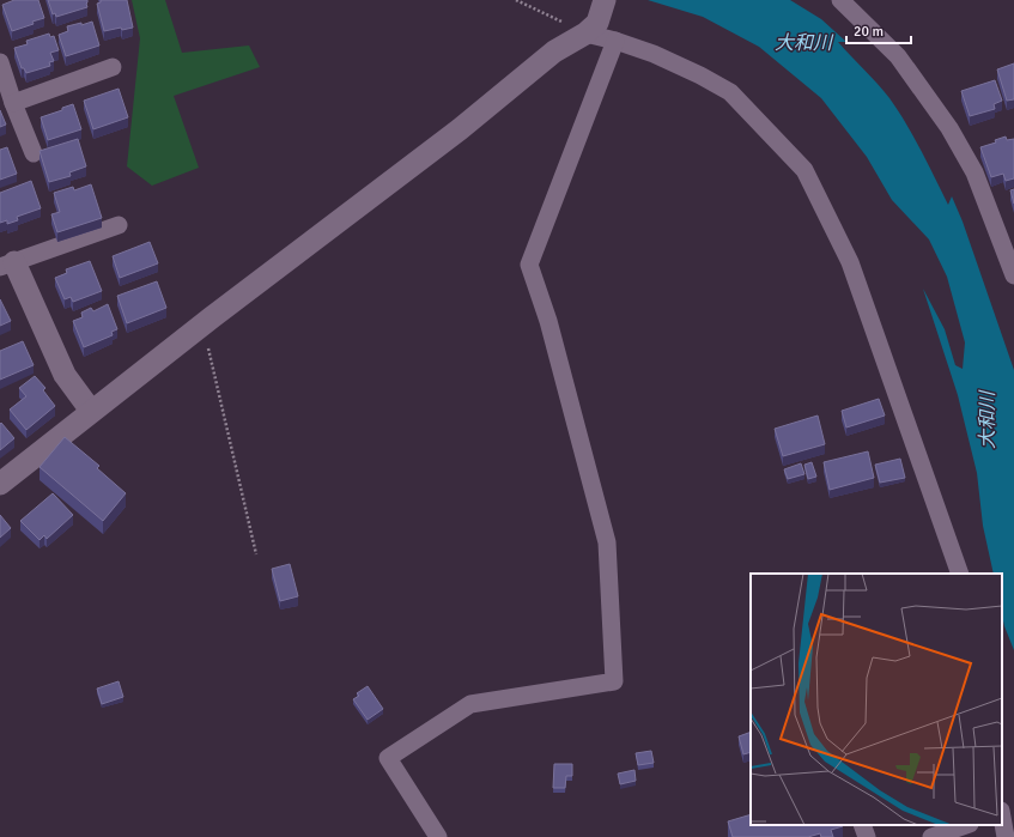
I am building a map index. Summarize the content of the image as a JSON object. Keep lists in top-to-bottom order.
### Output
{
  "water": ["大和川"],
  "scale_bar": "20 m"
}
